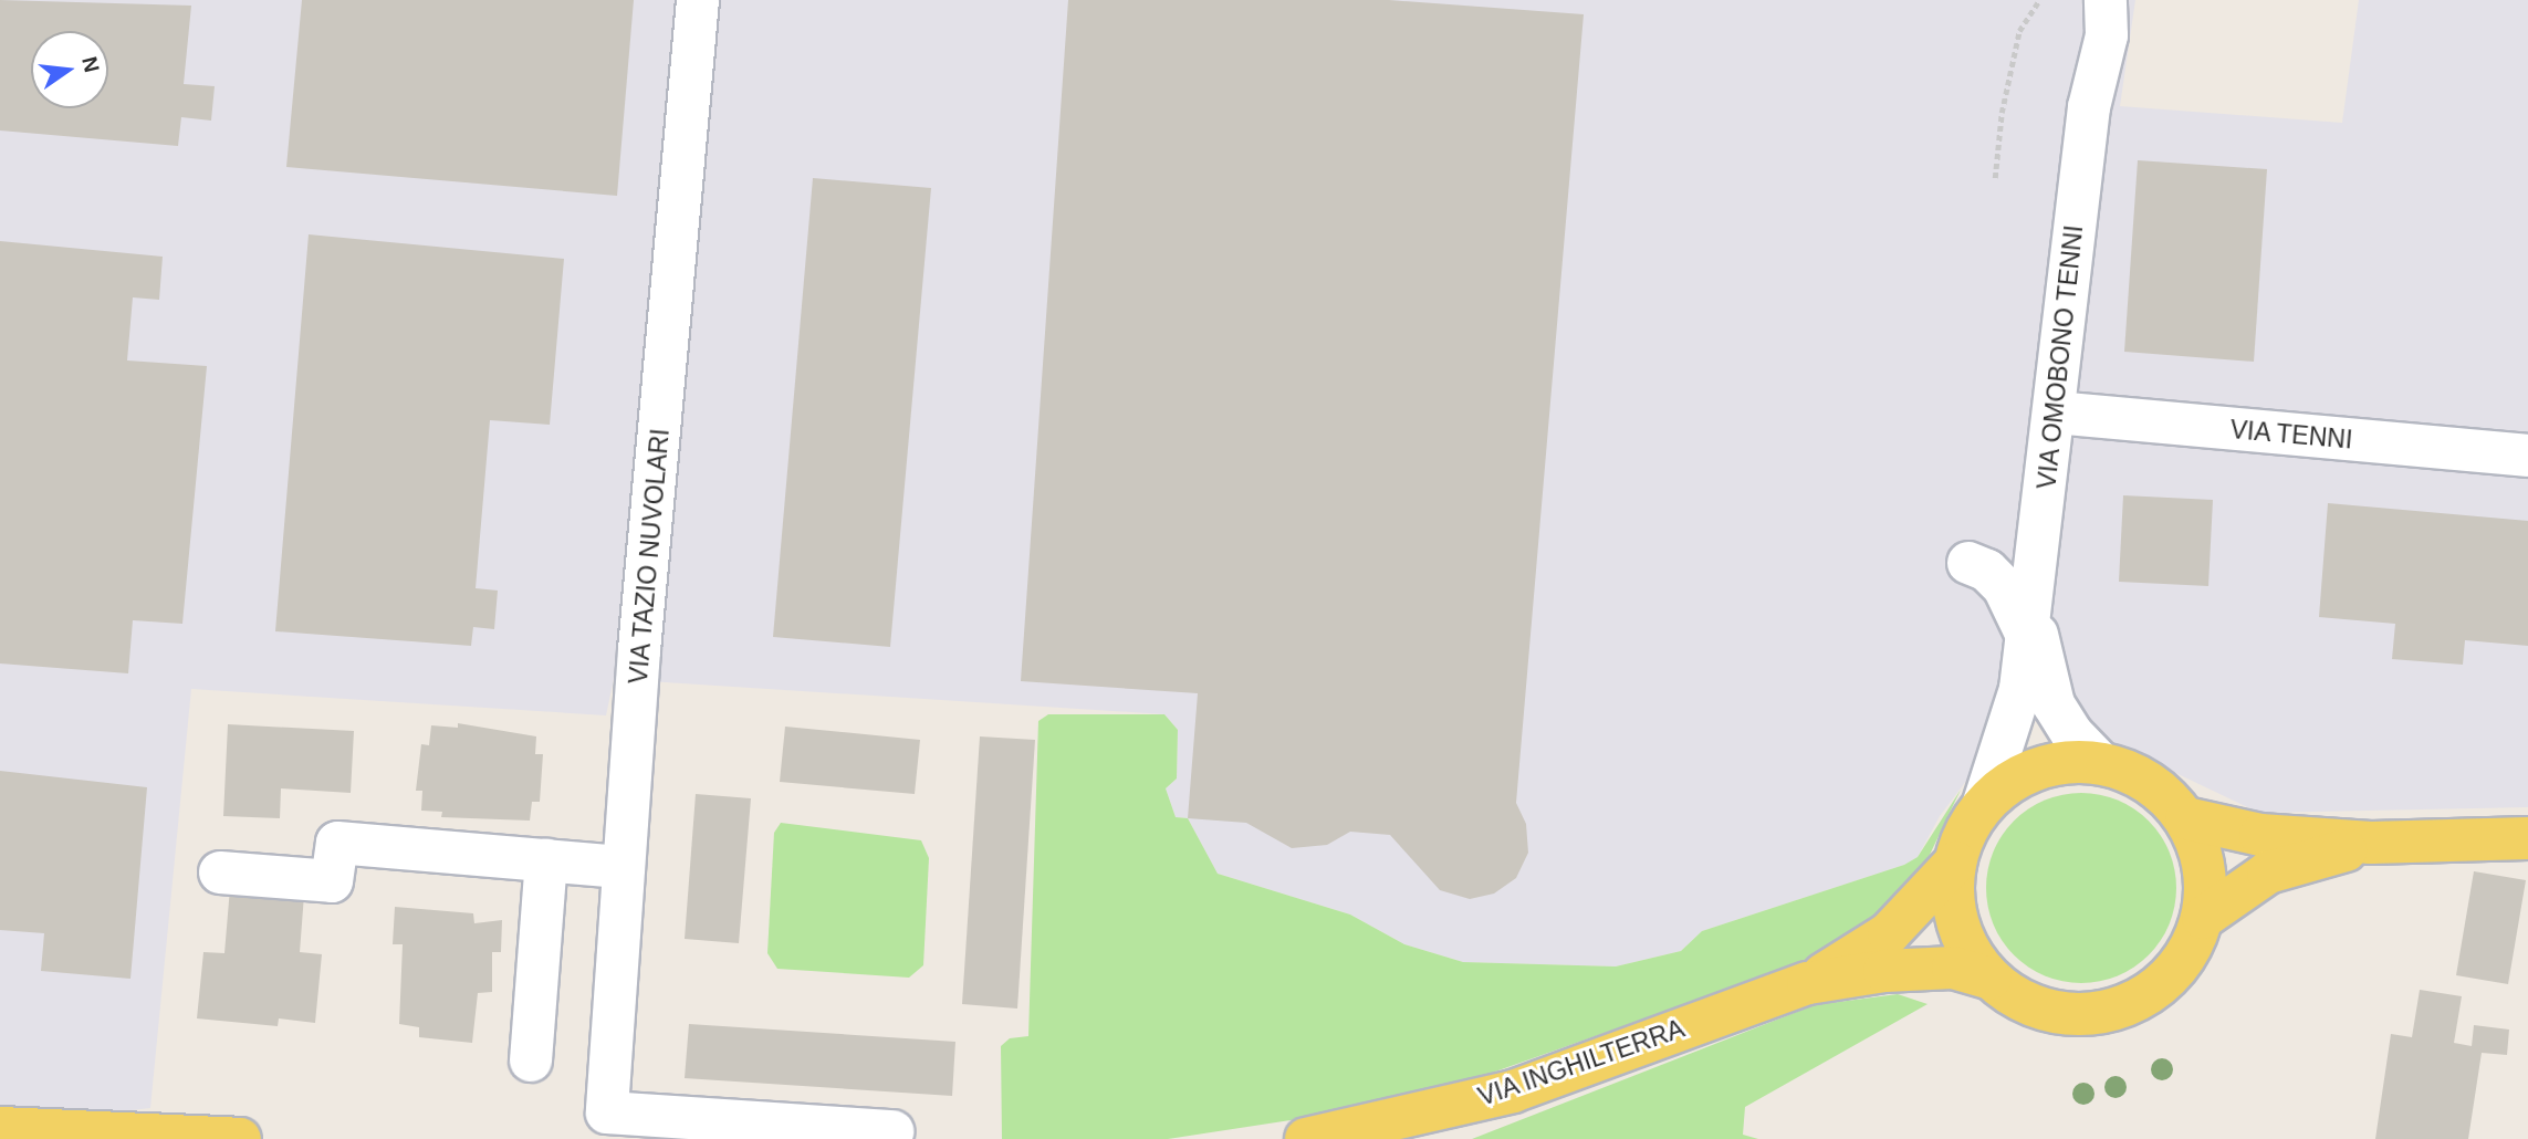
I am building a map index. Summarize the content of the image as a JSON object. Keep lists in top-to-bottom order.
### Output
{
  "streets": {
    "main road": ["VIA INGHILTERRA"],
    "street": ["VIA OMOBONO TENNI", "VIA TENNI", "VIA TAZIO NUVOLARI"]
  },
  "crossings": [
    ["VIA OMOBONO TENNI", "VIA TENNI"],
    ["VIA OMOBONO TENNI", "VIA INGHILTERRA"]
  ],
  "north": "right"
}
